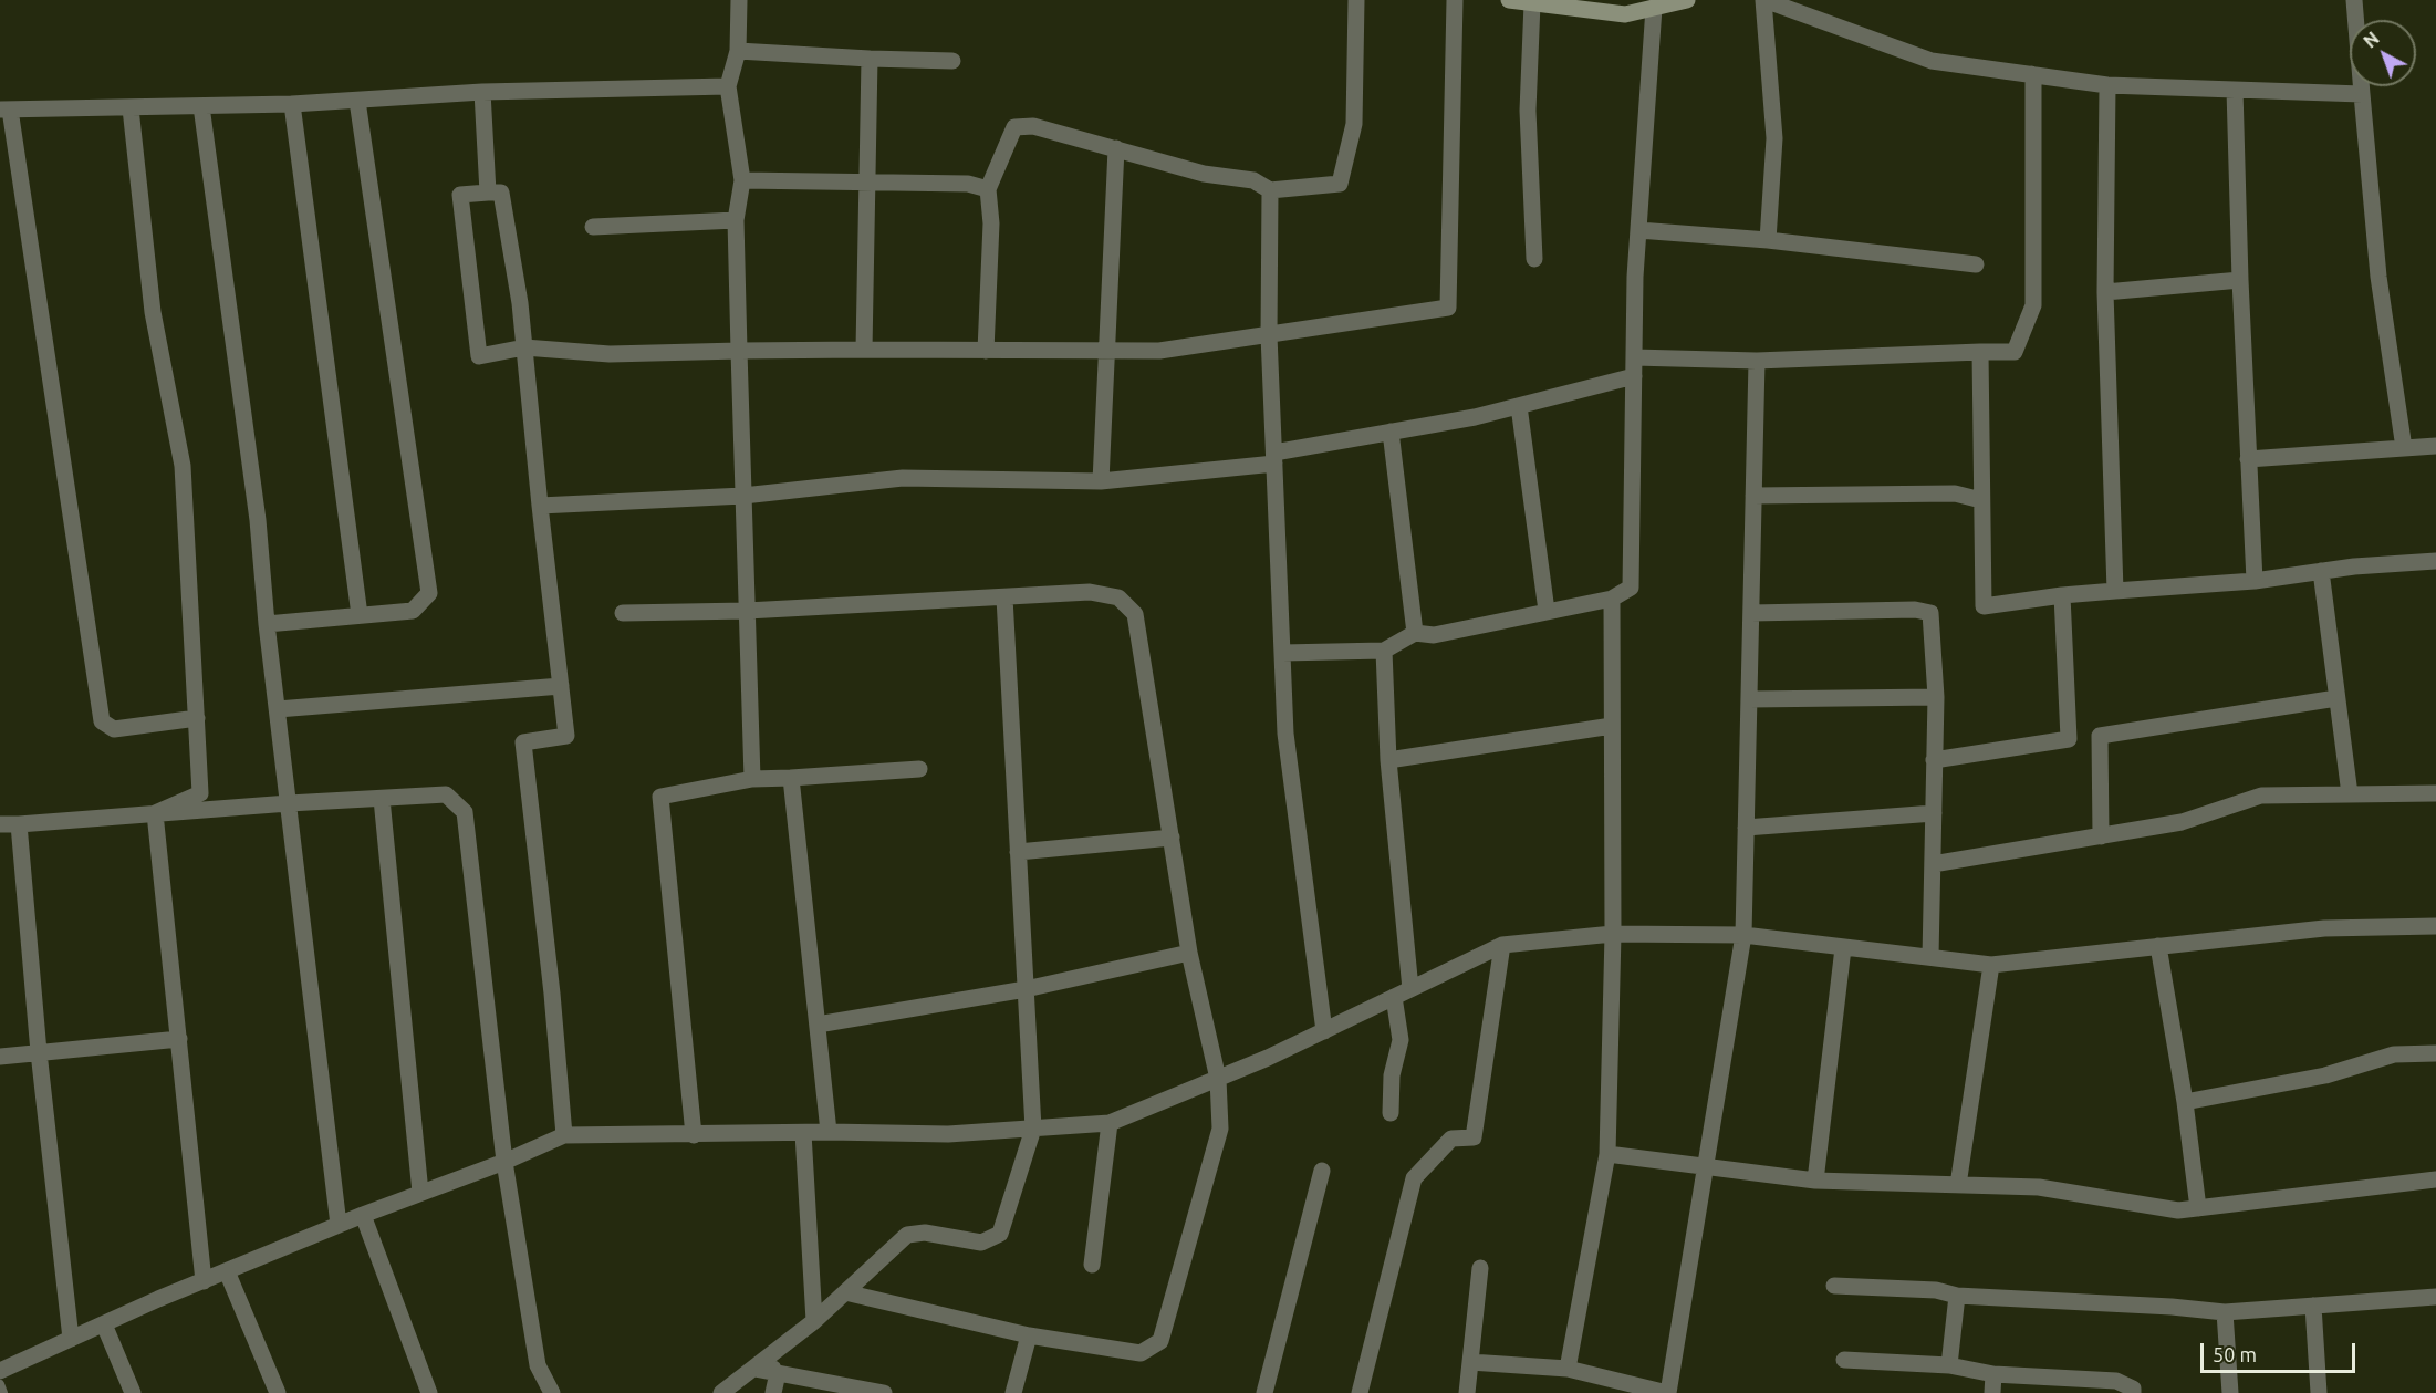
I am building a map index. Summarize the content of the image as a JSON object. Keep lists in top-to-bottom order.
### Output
{
  "scale_bar": "50 m",
  "north": "top left"
}
